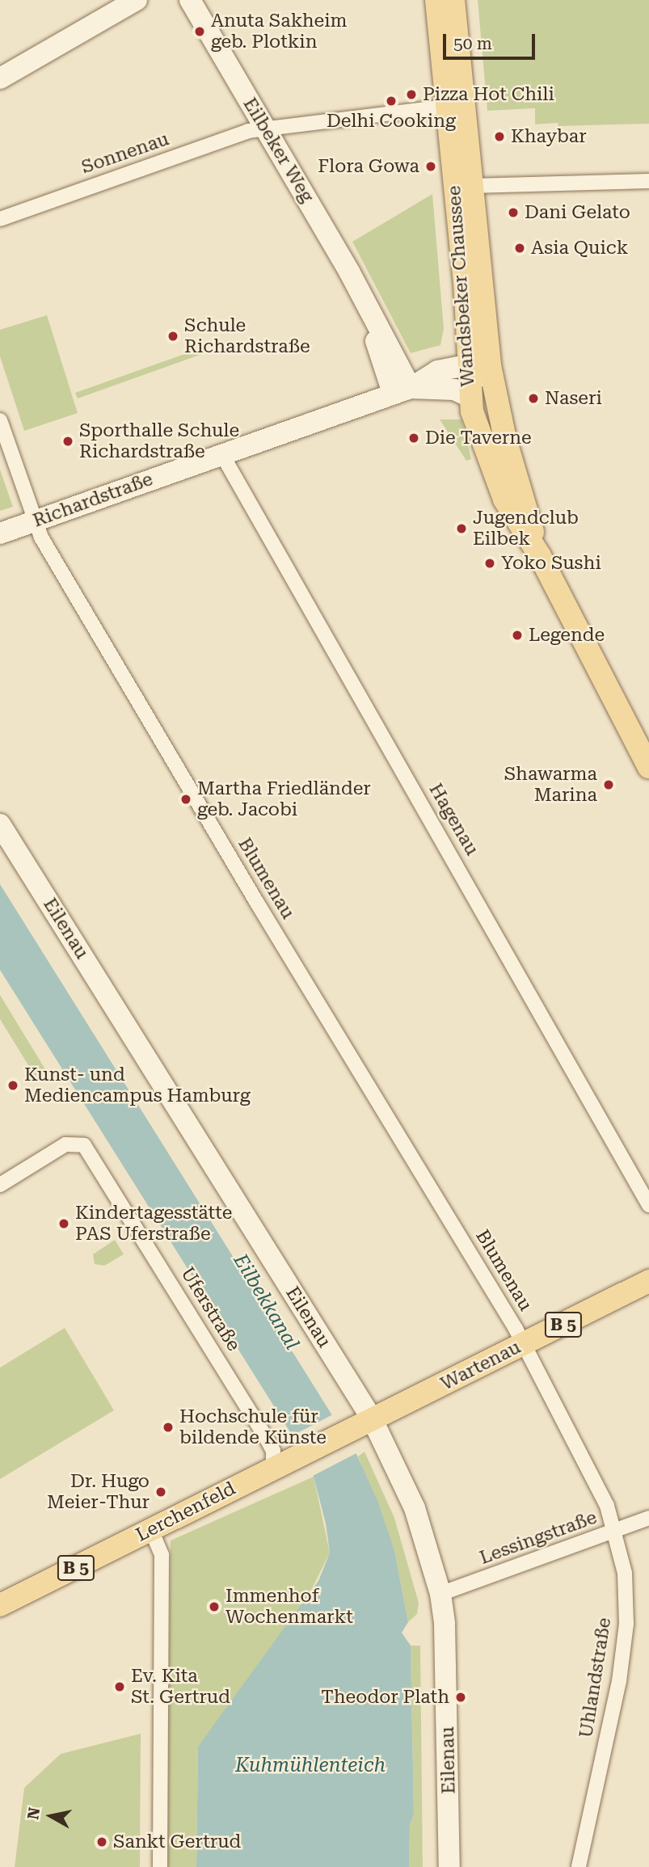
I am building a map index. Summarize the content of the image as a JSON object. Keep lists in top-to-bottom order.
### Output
{
  "streets": {
    "main road": [
      "Wandsbeker Chaussee",
      "B 5",
      "Wartenau",
      "Lerchenfeld"
    ],
    "street": [
      "Eilbeker Weg",
      "Sonnenau",
      "Richardstraße",
      "Hagenau",
      "Blumenau",
      "Eilenau",
      "Uferstraße",
      "Lessingstraße",
      "Uhlandstraße"
    ]
  },
  "crossings": [
    ["Eilbeker Weg", "Sonnenau"],
    ["Eilbeker Weg", "Richardstraße"],
    ["Sonnenau", "Wandsbeker Chaussee"],
    ["Wandsbeker Chaussee", "Richardstraße"],
    ["Richardstraße", "Hagenau"],
    ["Richardstraße", "Blumenau"],
    ["Blumenau", "Wartenau"],
    ["Blumenau", "Uhlandstraße"],
    ["Eilenau", "Wartenau"],
    ["Eilenau", "Lerchenfeld"],
    ["Eilenau", "Lessingstraße"],
    ["Uferstraße", "Lerchenfeld"],
    ["Wartenau", "Lerchenfeld"],
    ["Wartenau", "Uhlandstraße"],
    ["Lessingstraße", "Uhlandstraße"]
  ],
  "water": ["Eilbekkanal", "Kuhmühlenteich"],
  "places": [
    "Anuta Sakheim geb. Plotkin",
    "Pizza Hot Chili",
    "Delhi Cooking",
    "Khaybar",
    "Flora Gowa",
    "Dani Gelato",
    "Asia Quick",
    "Schule Richardstraße",
    "Naseri",
    "Die Taverne",
    "Sporthalle Schule Richardstraße",
    "Jugendclub Eilbek",
    "Yoko Sushi",
    "Legende",
    "Shawarma Marina",
    "Martha Friedländer geb. Jacobi",
    "Kunst- und Mediencampus Hamburg",
    "Kindertagesstätte PAS Uferstraße",
    "Hochschule für bildende Künste",
    "Dr. Hugo Meier-Thur",
    "Immenhof Wochenmarkt",
    "Ev. Kita St. Gertrud",
    "Theodor Plath",
    "Sankt Gertrud"
  ],
  "scale_bar": "50 m",
  "north": "left"
}
